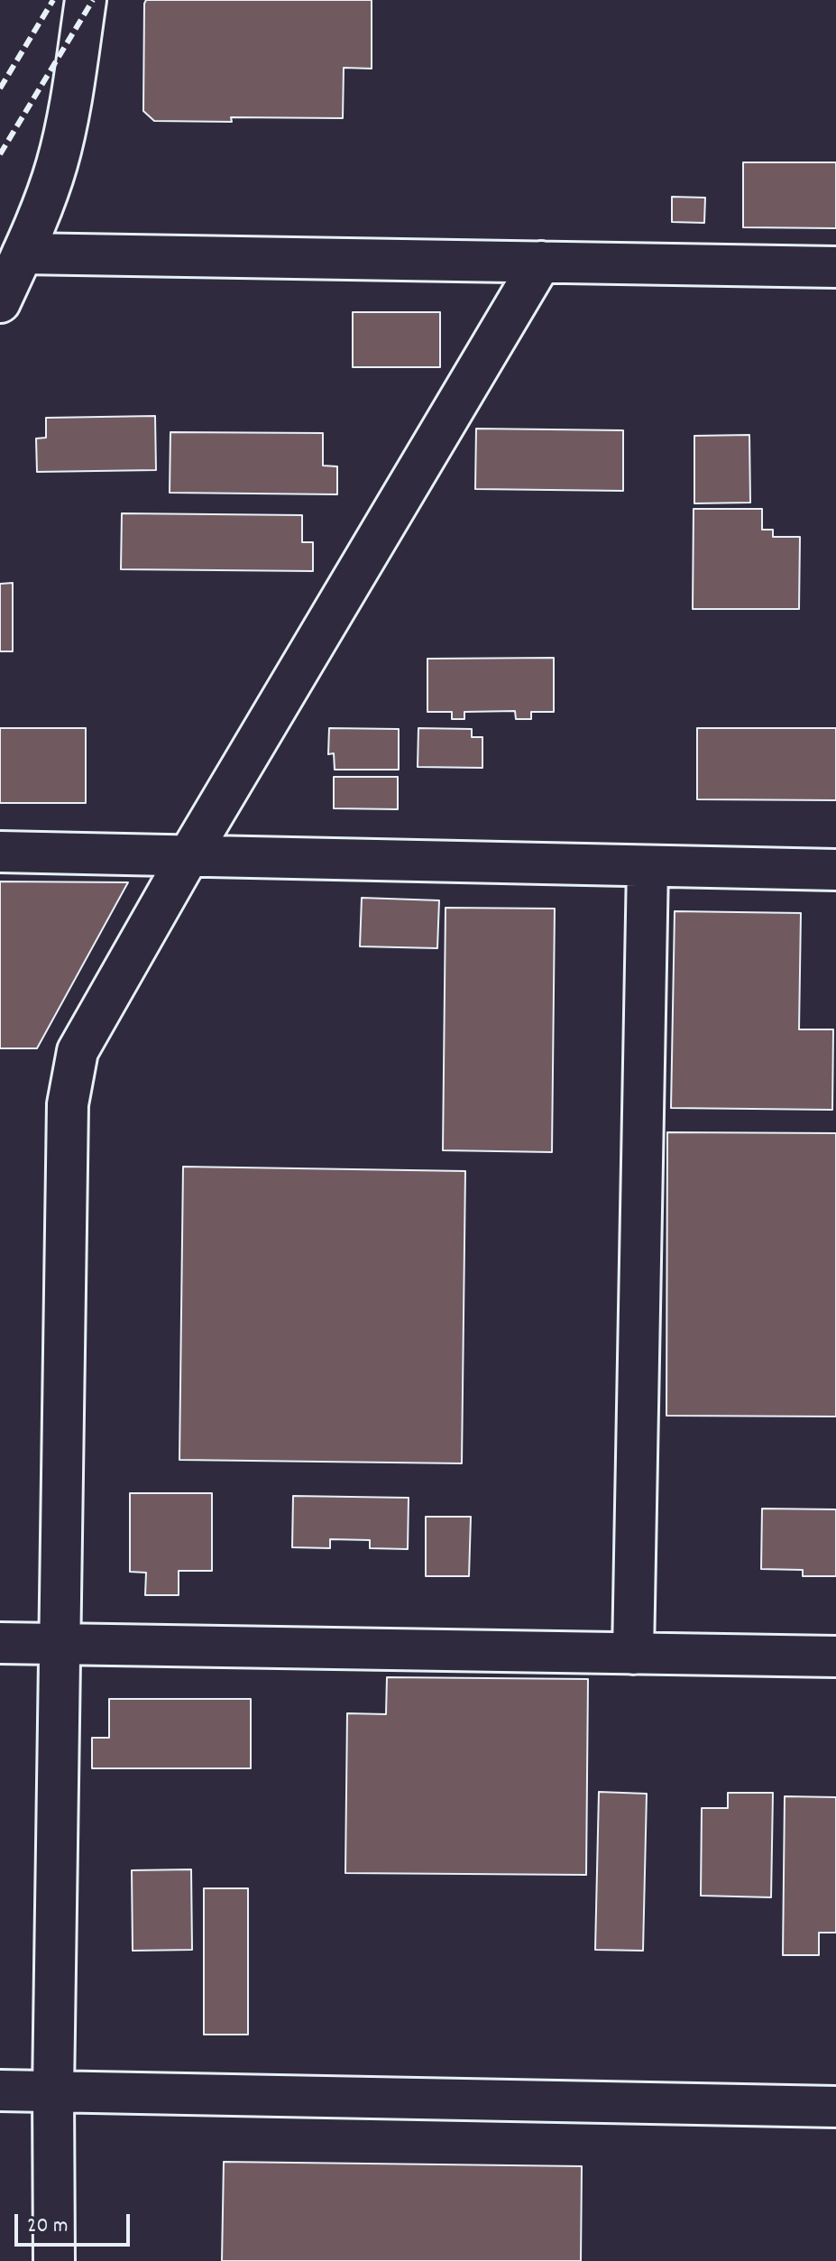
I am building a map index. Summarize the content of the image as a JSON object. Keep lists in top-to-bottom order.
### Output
{
  "scale_bar": "20 m"
}
